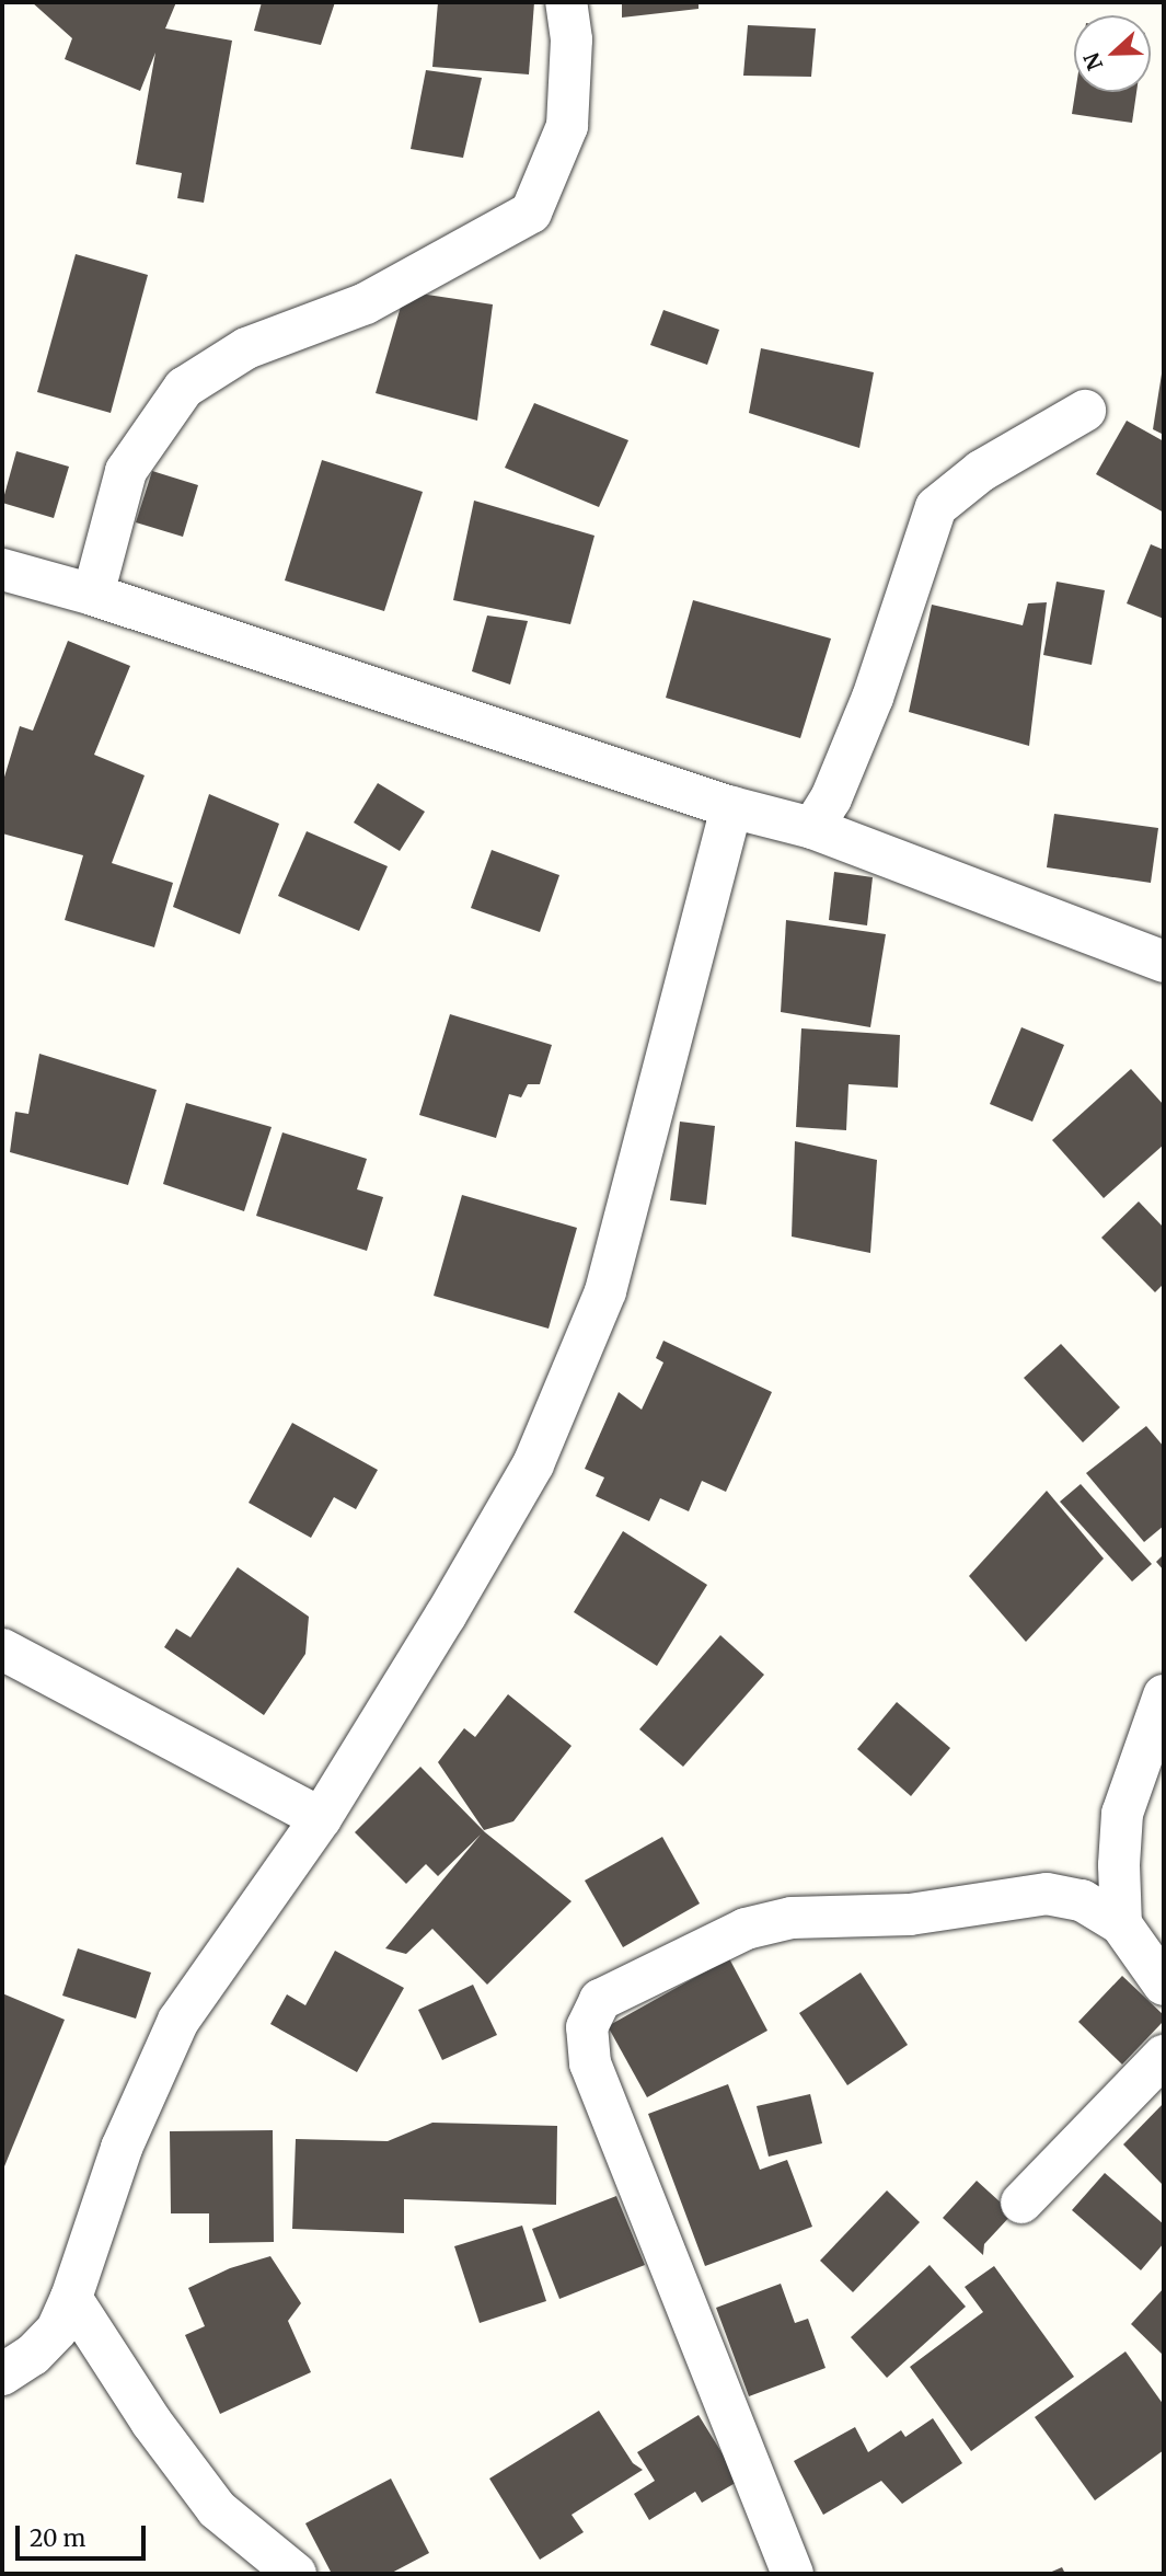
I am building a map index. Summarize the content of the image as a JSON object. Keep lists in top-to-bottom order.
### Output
{
  "scale_bar": "20 m",
  "north": "left"
}
